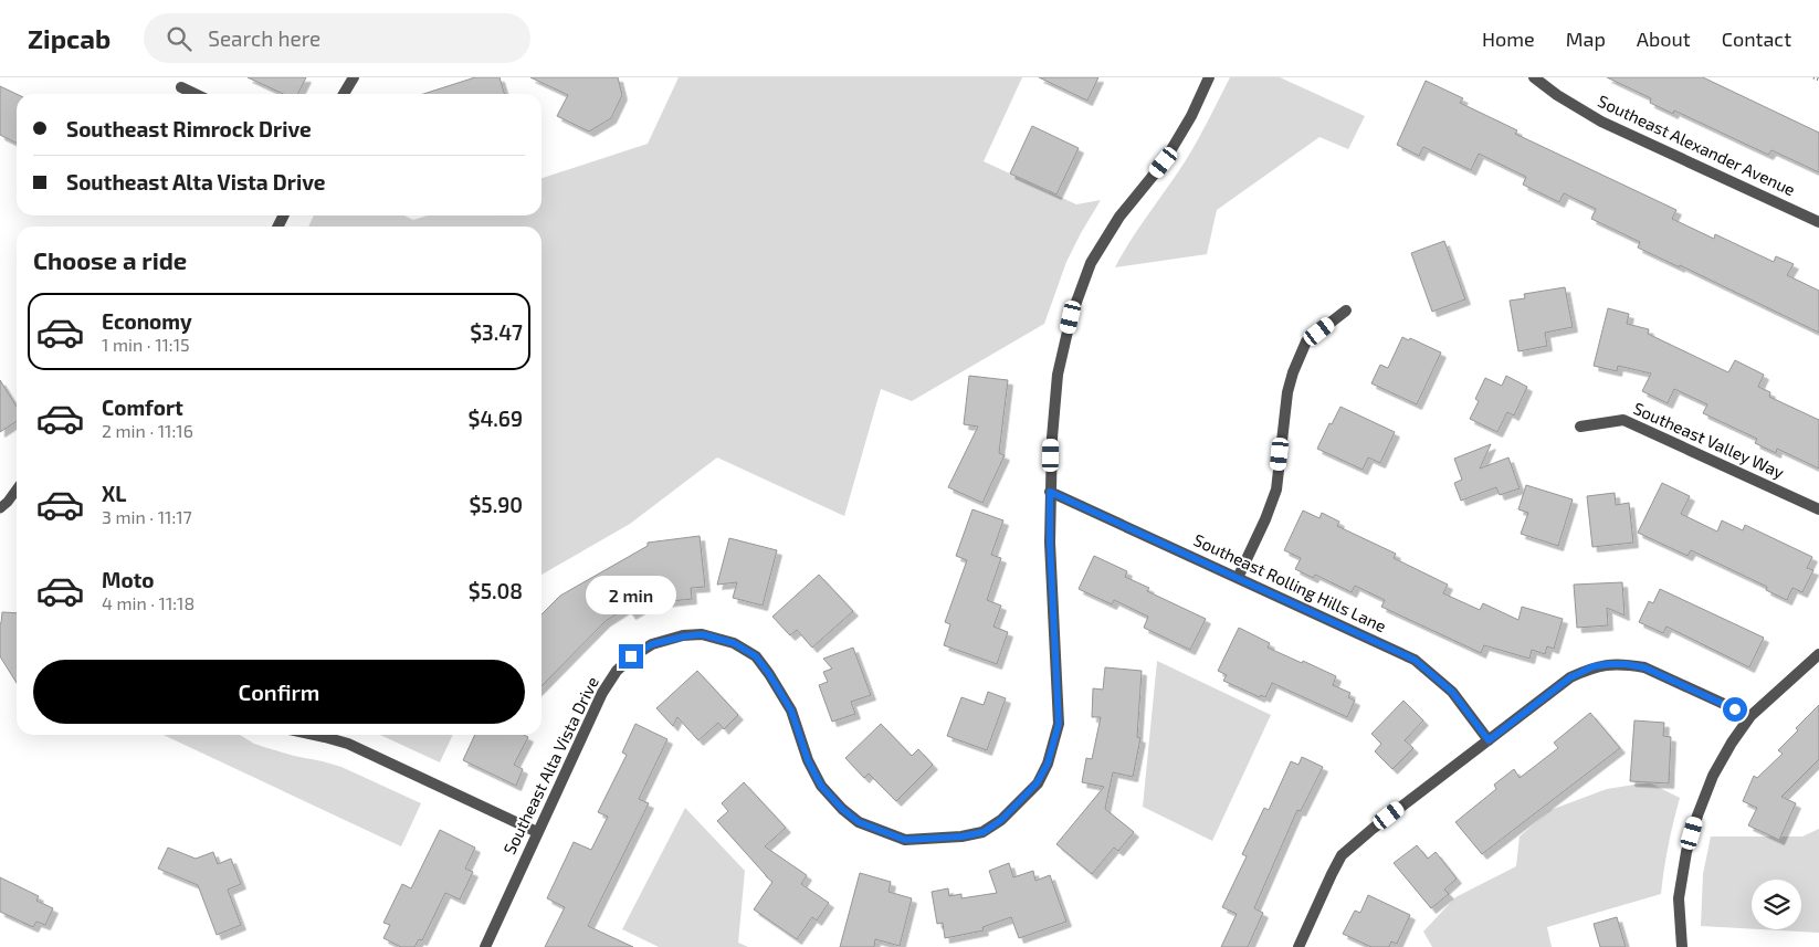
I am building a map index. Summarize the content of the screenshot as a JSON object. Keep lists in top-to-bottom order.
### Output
{
  "streets": {
    "street": [
      "Southeast Alexander Avenue",
      "Southeast Valley Way",
      "Southeast Rolling Hills Lane",
      "Southeast Alta Vista Drive"
    ]
  },
  "crossings": [
    ["Southeast Rolling Hills Lane", "Southeast Alta Vista Drive"]
  ],
  "page": {
    "header": "Zipcab",
    "search": "Search here",
    "nav": [
      "Home",
      "Map",
      "About",
      "Contact"
    ],
    "banner": ["Southeast Rimrock Drive", "Southeast Alta Vista Drive"],
    "heading": "Choose a ride",
    "list": [
      {
        "name": "Economy",
        "note": "1 min · 11:15",
        "value": "$3.47"
      },
      {
        "name": "Comfort",
        "note": "2 min · 11:16",
        "value": "$4.69"
      },
      {
        "name": "XL",
        "note": "3 min · 11:17",
        "value": "$5.90"
      },
      {
        "name": "Moto",
        "note": "4 min · 11:18",
        "value": "$5.08"
      }
    ],
    "bubble": "2 min",
    "buttons": "Confirm"
  }
}
